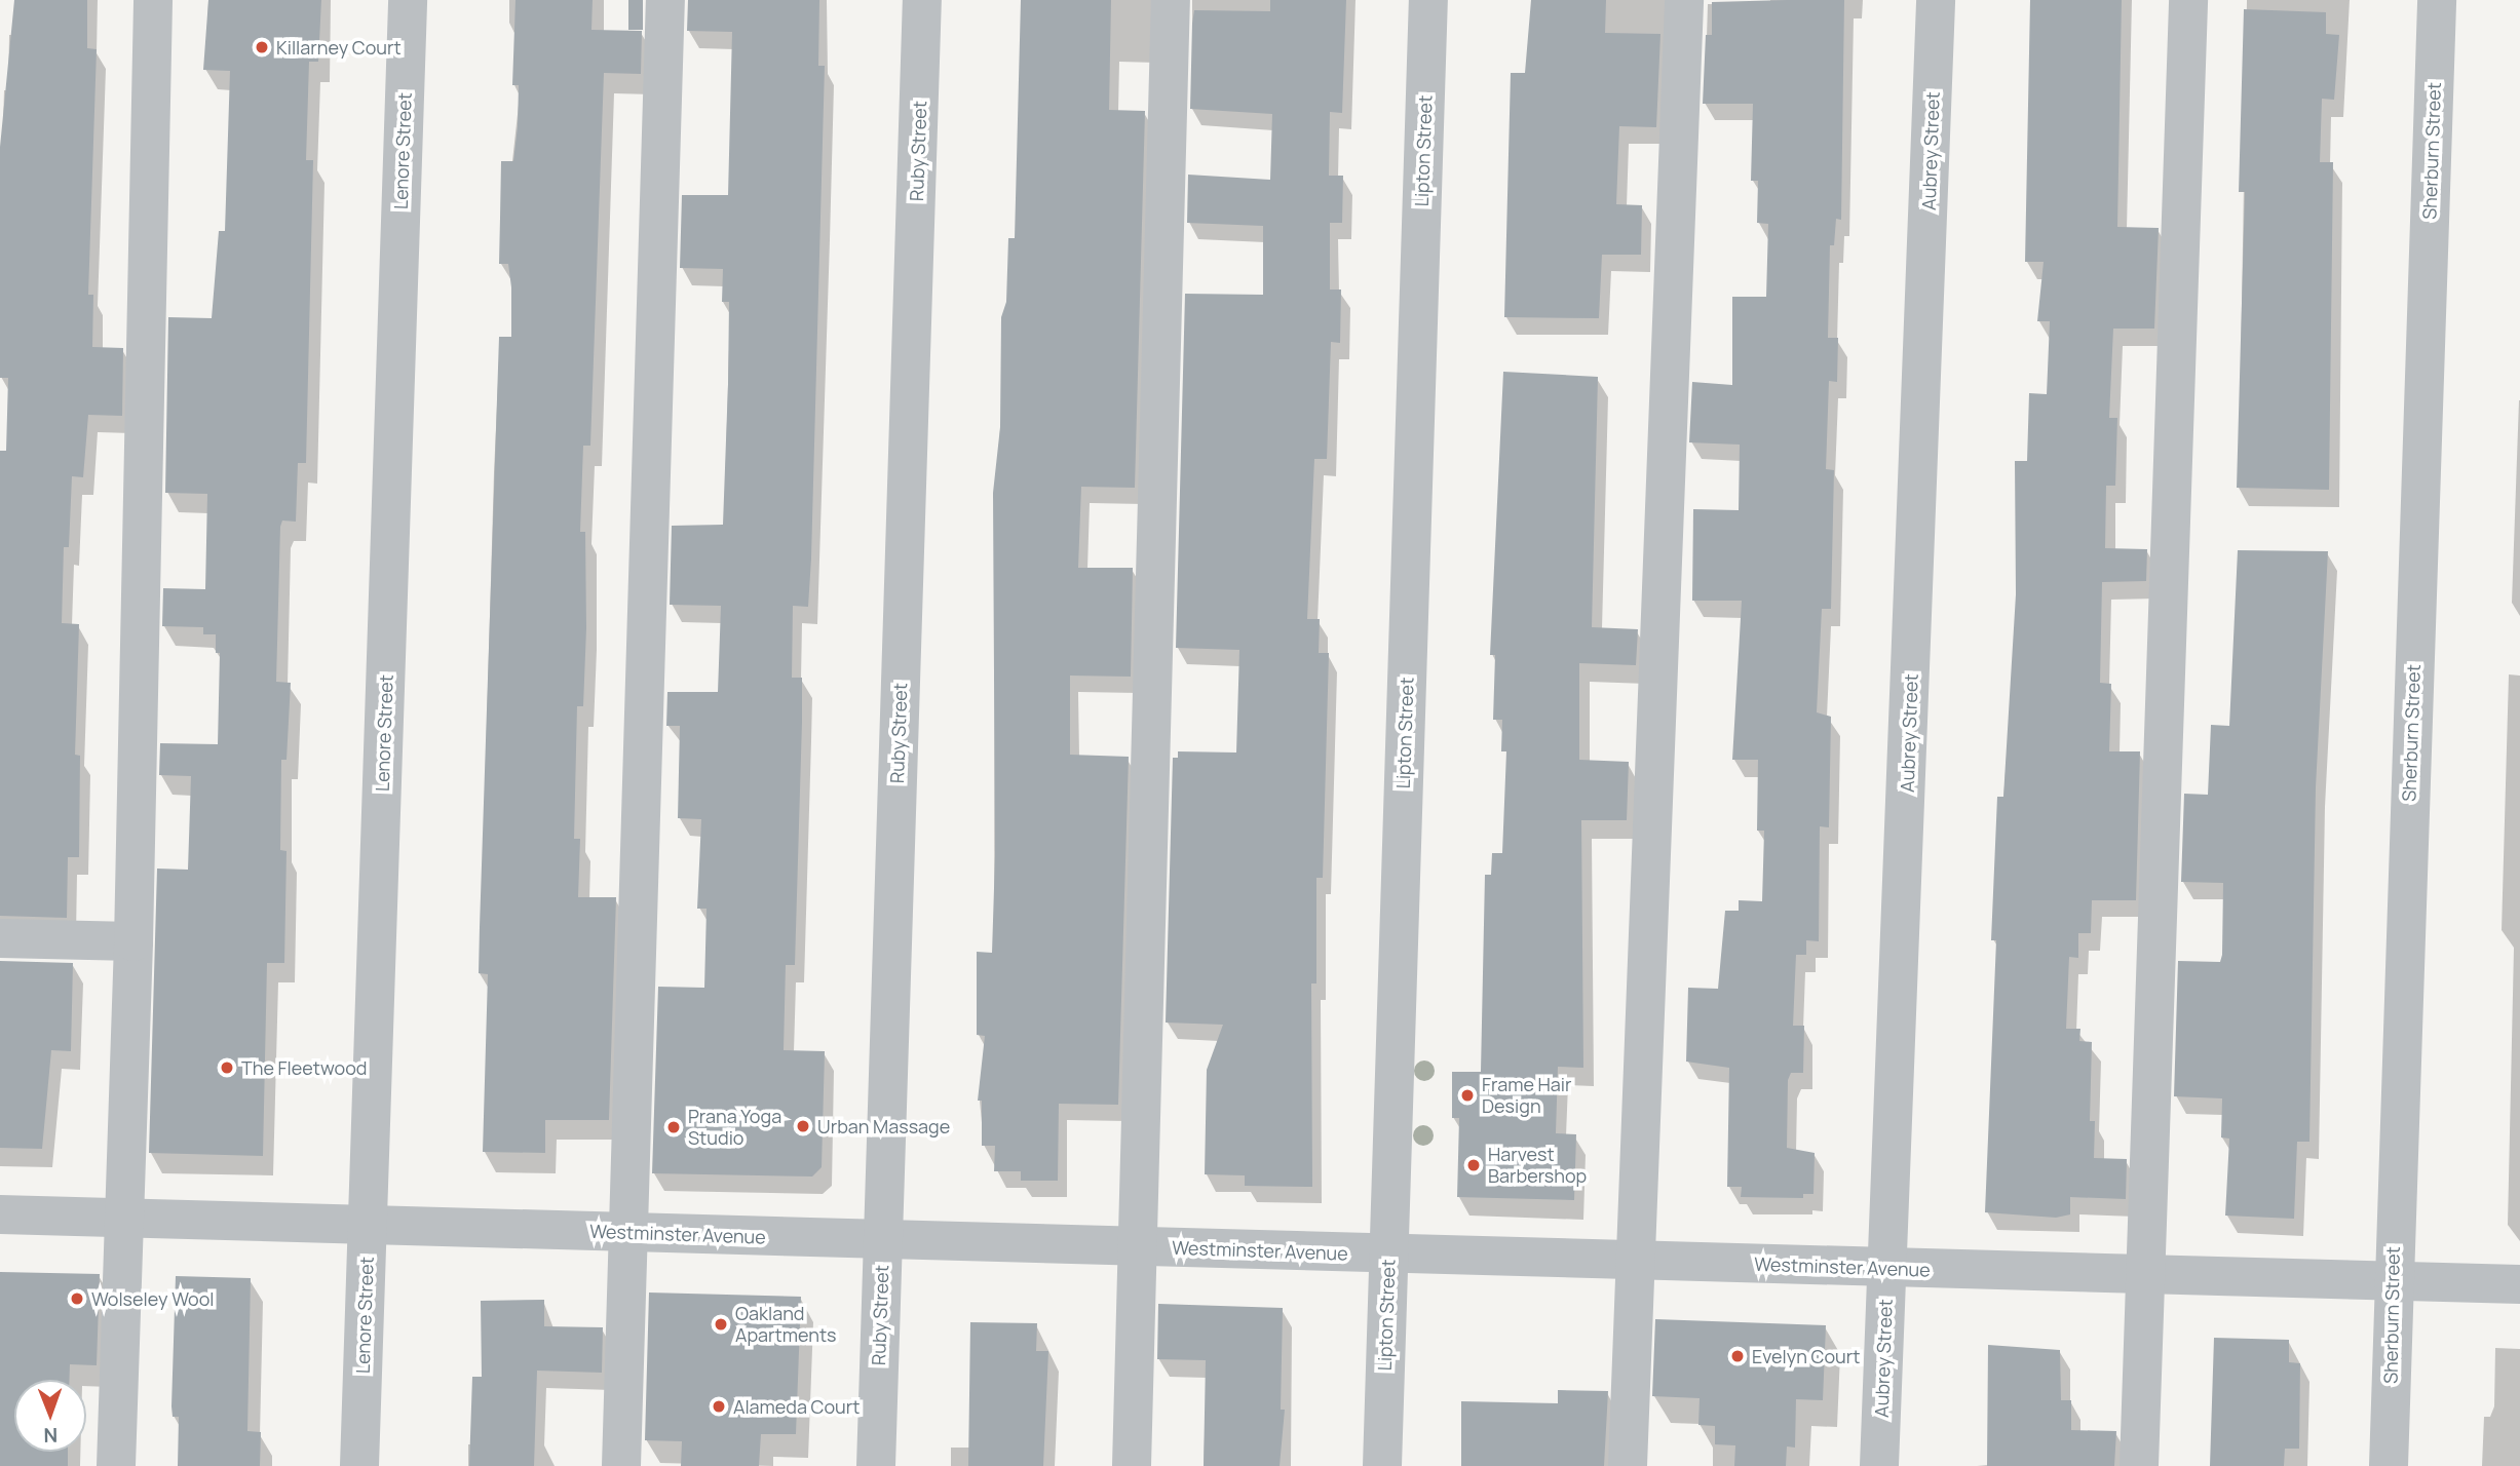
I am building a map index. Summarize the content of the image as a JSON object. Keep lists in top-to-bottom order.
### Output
{
  "streets": {
    "street": [
      "Lenore Street",
      "Ruby Street",
      "Lipton Street",
      "Aubrey Street",
      "Sherburn Street",
      "Westminster Avenue"
    ]
  },
  "crossings": [
    ["Lenore Street", "Westminster Avenue"],
    ["Ruby Street", "Westminster Avenue"],
    ["Lipton Street", "Westminster Avenue"],
    ["Aubrey Street", "Westminster Avenue"],
    ["Sherburn Street", "Westminster Avenue"]
  ],
  "places": [
    "Killarney Court",
    "The Fleetwood",
    "Frame Hair Design",
    "Urban Massage",
    "Prana Yoga Studio",
    "Harvest Barbershop",
    "Wolseley Wool",
    "Oakland Apartments",
    "Evelyn Court",
    "Alameda Court"
  ],
  "north": "bottom"
}
